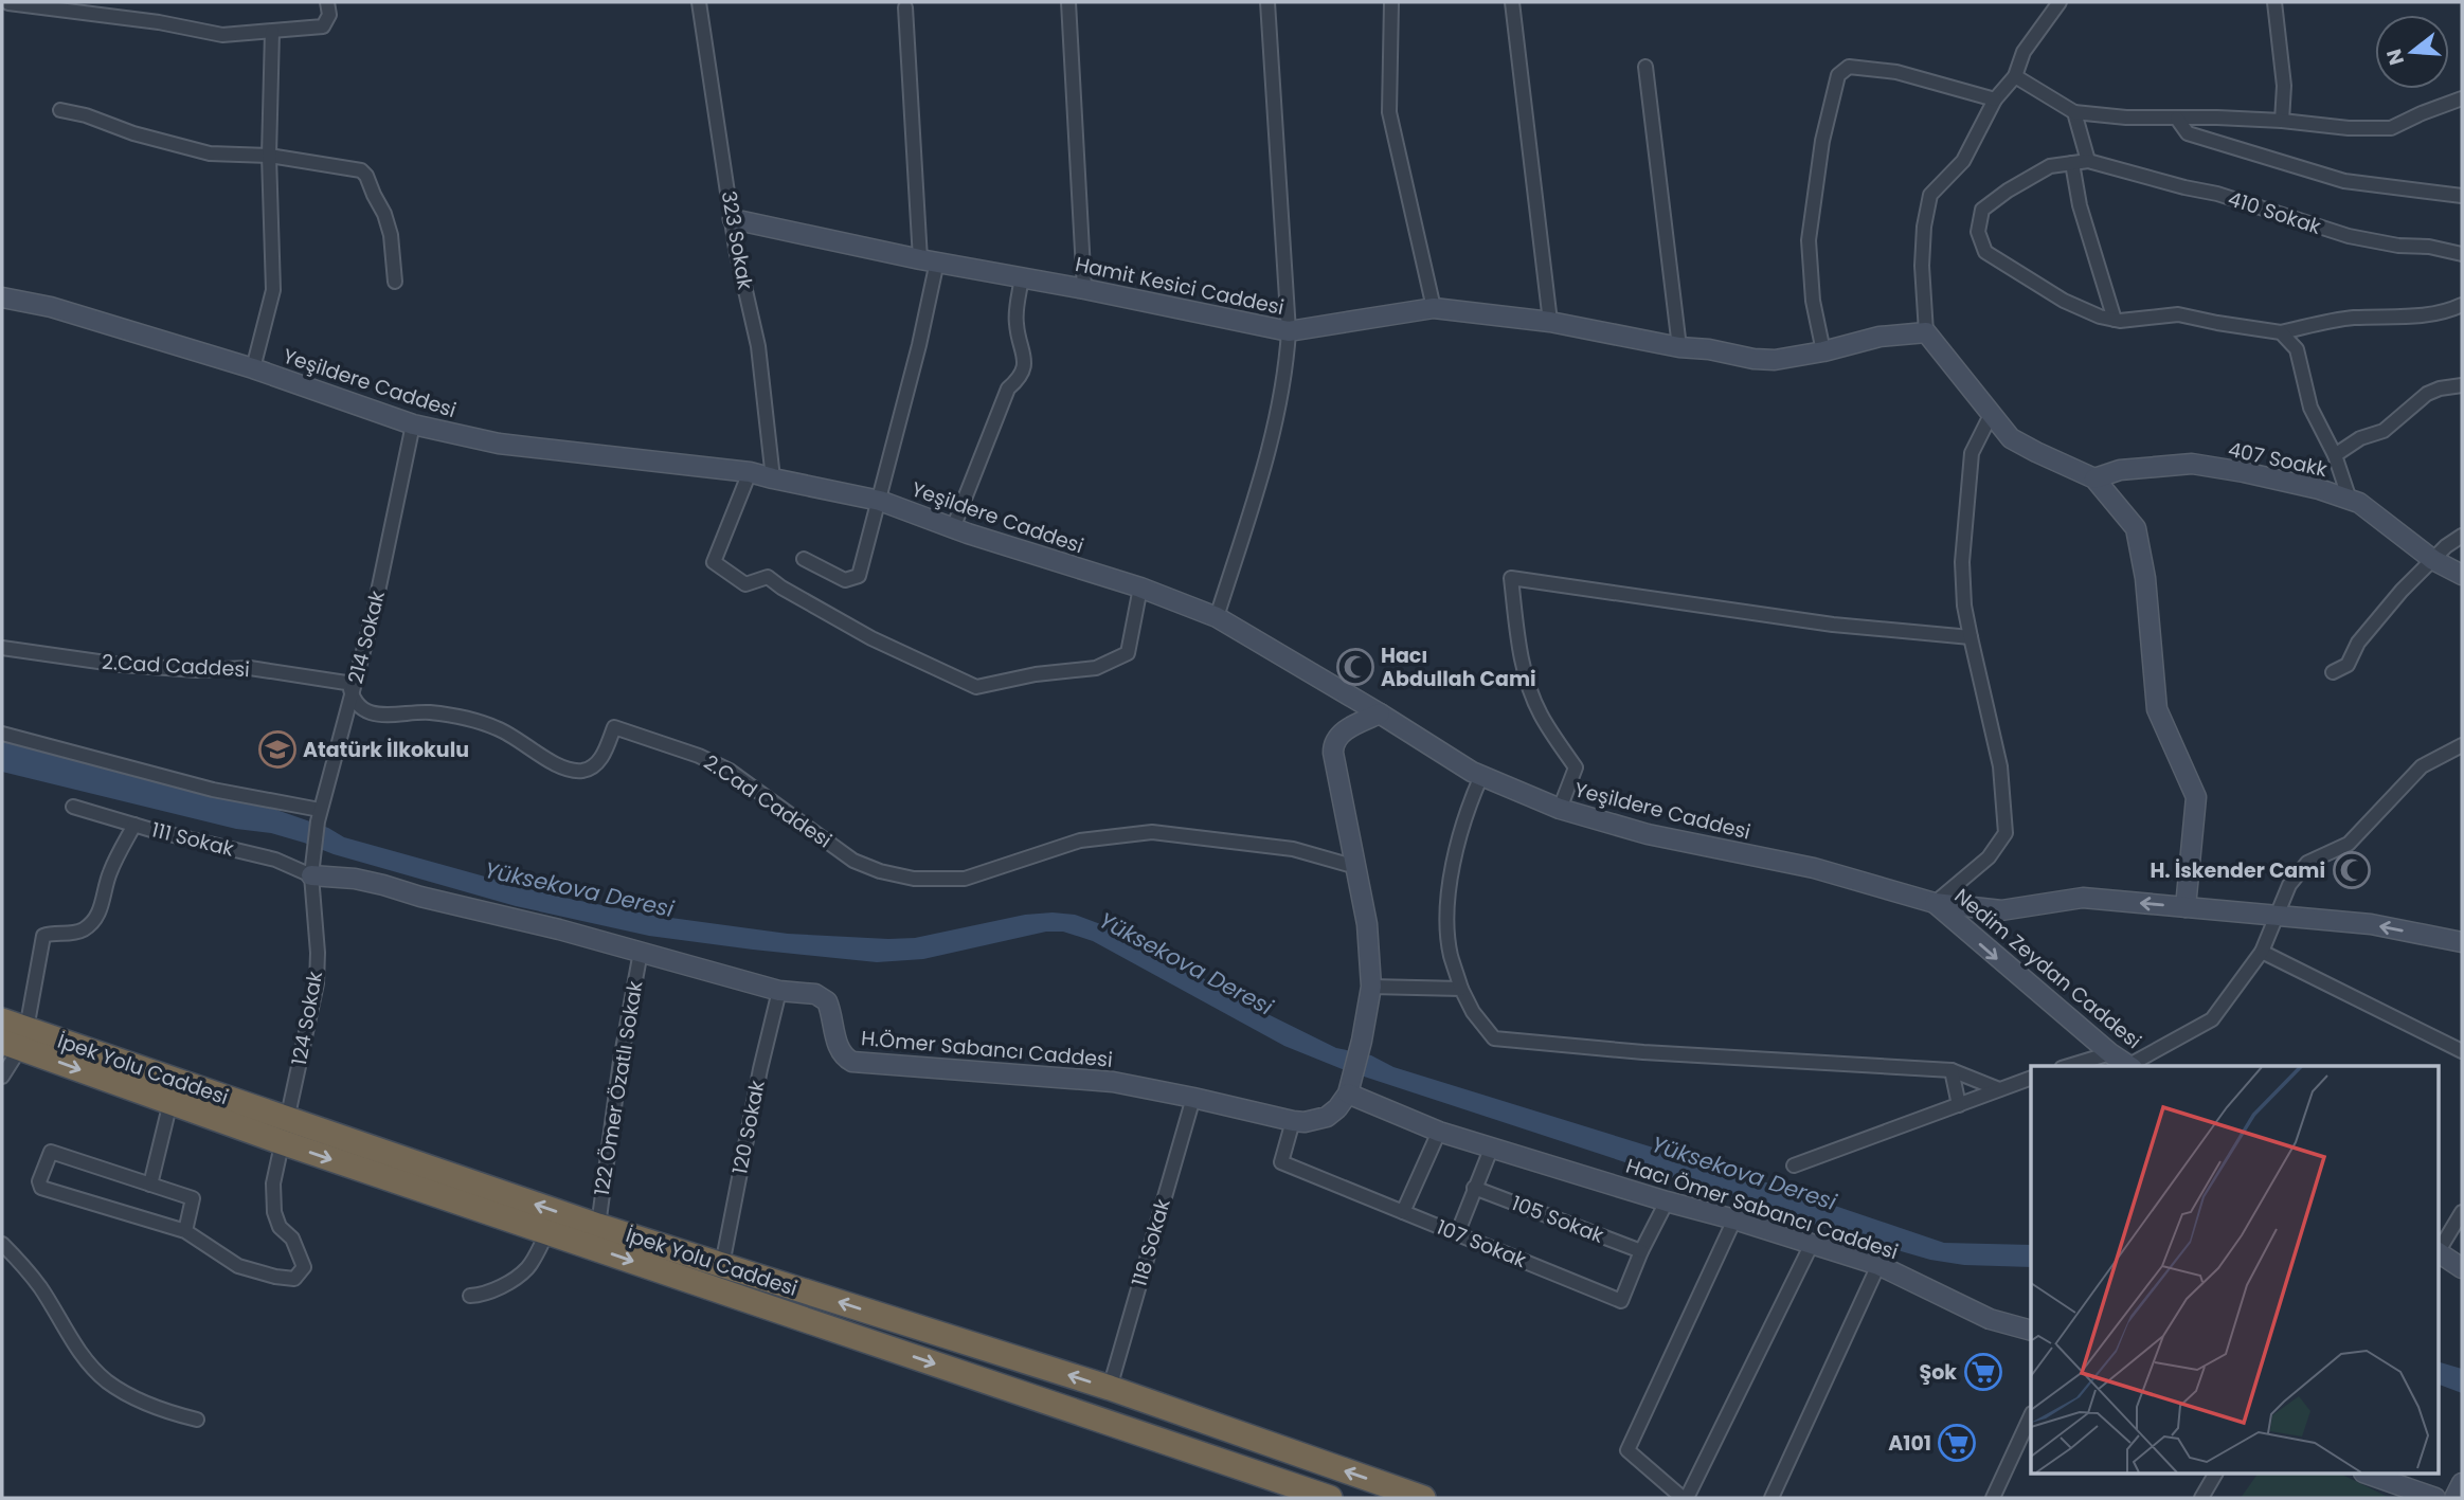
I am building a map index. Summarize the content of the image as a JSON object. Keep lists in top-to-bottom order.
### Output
{
  "streets": {
    "highway": ["İpek Yolu Caddesi"],
    "street": [
      "410 Sokak",
      "323 Sokak",
      "Hamit Kesici Caddesi",
      "Yeşildere Caddesi",
      "407 Soakk",
      "214 Sokak",
      "2.Cad Caddesi",
      "111 Sokak",
      "Nedim Zeydan Caddesi",
      "124 Sokak",
      "H.Ömer Sabancı Caddesi",
      "122 Ömer Özatlı Sokak",
      "120 Sokak",
      "Hacı Ömer Sabancı Caddesi",
      "105 Sokak",
      "118 Sokak",
      "107 Sokak"
    ]
  },
  "crossings": [
    ["323 Sokak", "Hamit Kesici Caddesi"],
    ["323 Sokak", "Yeşildere Caddesi"],
    ["Yeşildere Caddesi", "214 Sokak"],
    ["Yeşildere Caddesi", "Nedim Zeydan Caddesi"],
    ["214 Sokak", "2.Cad Caddesi"],
    ["214 Sokak", "124 Sokak"],
    ["111 Sokak", "124 Sokak"],
    ["111 Sokak", "H.Ömer Sabancı Caddesi"],
    ["124 Sokak", "H.Ömer Sabancı Caddesi"],
    ["124 Sokak", "İpek Yolu Caddesi"],
    ["H.Ömer Sabancı Caddesi", "122 Ömer Özatlı Sokak"],
    ["H.Ömer Sabancı Caddesi", "120 Sokak"],
    ["H.Ömer Sabancı Caddesi", "Hacı Ömer Sabancı Caddesi"],
    ["H.Ömer Sabancı Caddesi", "118 Sokak"],
    ["H.Ömer Sabancı Caddesi", "107 Sokak"],
    ["İpek Yolu Caddesi", "122 Ömer Özatlı Sokak"],
    ["İpek Yolu Caddesi", "120 Sokak"],
    ["İpek Yolu Caddesi", "118 Sokak"],
    ["Hacı Ömer Sabancı Caddesi", "107 Sokak"],
    ["105 Sokak", "107 Sokak"]
  ],
  "one_way": ["Nedim Zeydan Caddesi"],
  "water": ["Yüksekova Deresi"],
  "places": {
    "mosque": ["Hacı Abdullah Cami", "H. İskender Cami"],
    "school or university": ["Atatürk İlkokulu"],
    "supermarket": ["Şok", "A101"]
  },
  "north": "left"
}
